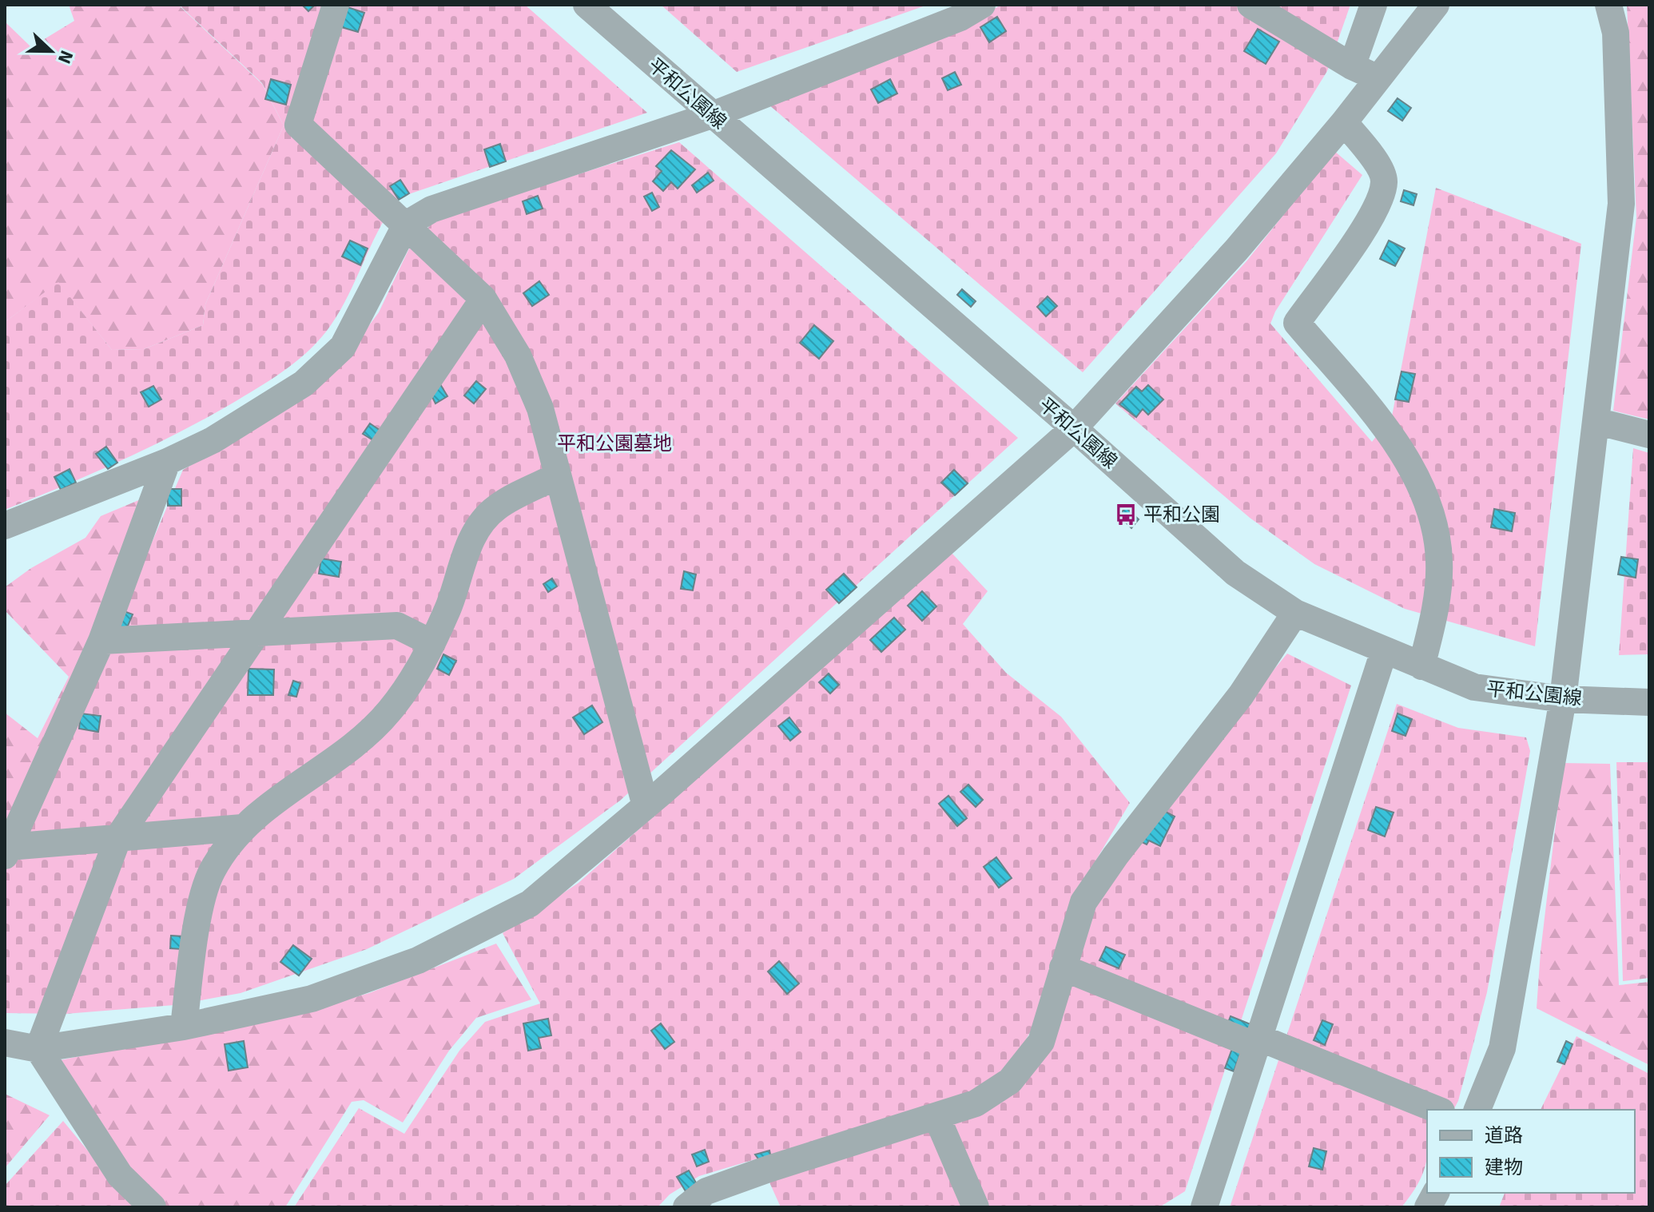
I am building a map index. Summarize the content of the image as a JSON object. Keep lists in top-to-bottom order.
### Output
{
  "streets": {
    "street": ["平和公園線"]
  },
  "parks": ["平和公園墓地"],
  "places": {
    "bus stop": ["平和公園"]
  },
  "legend": ["道路", "建物"],
  "north": "right"
}
